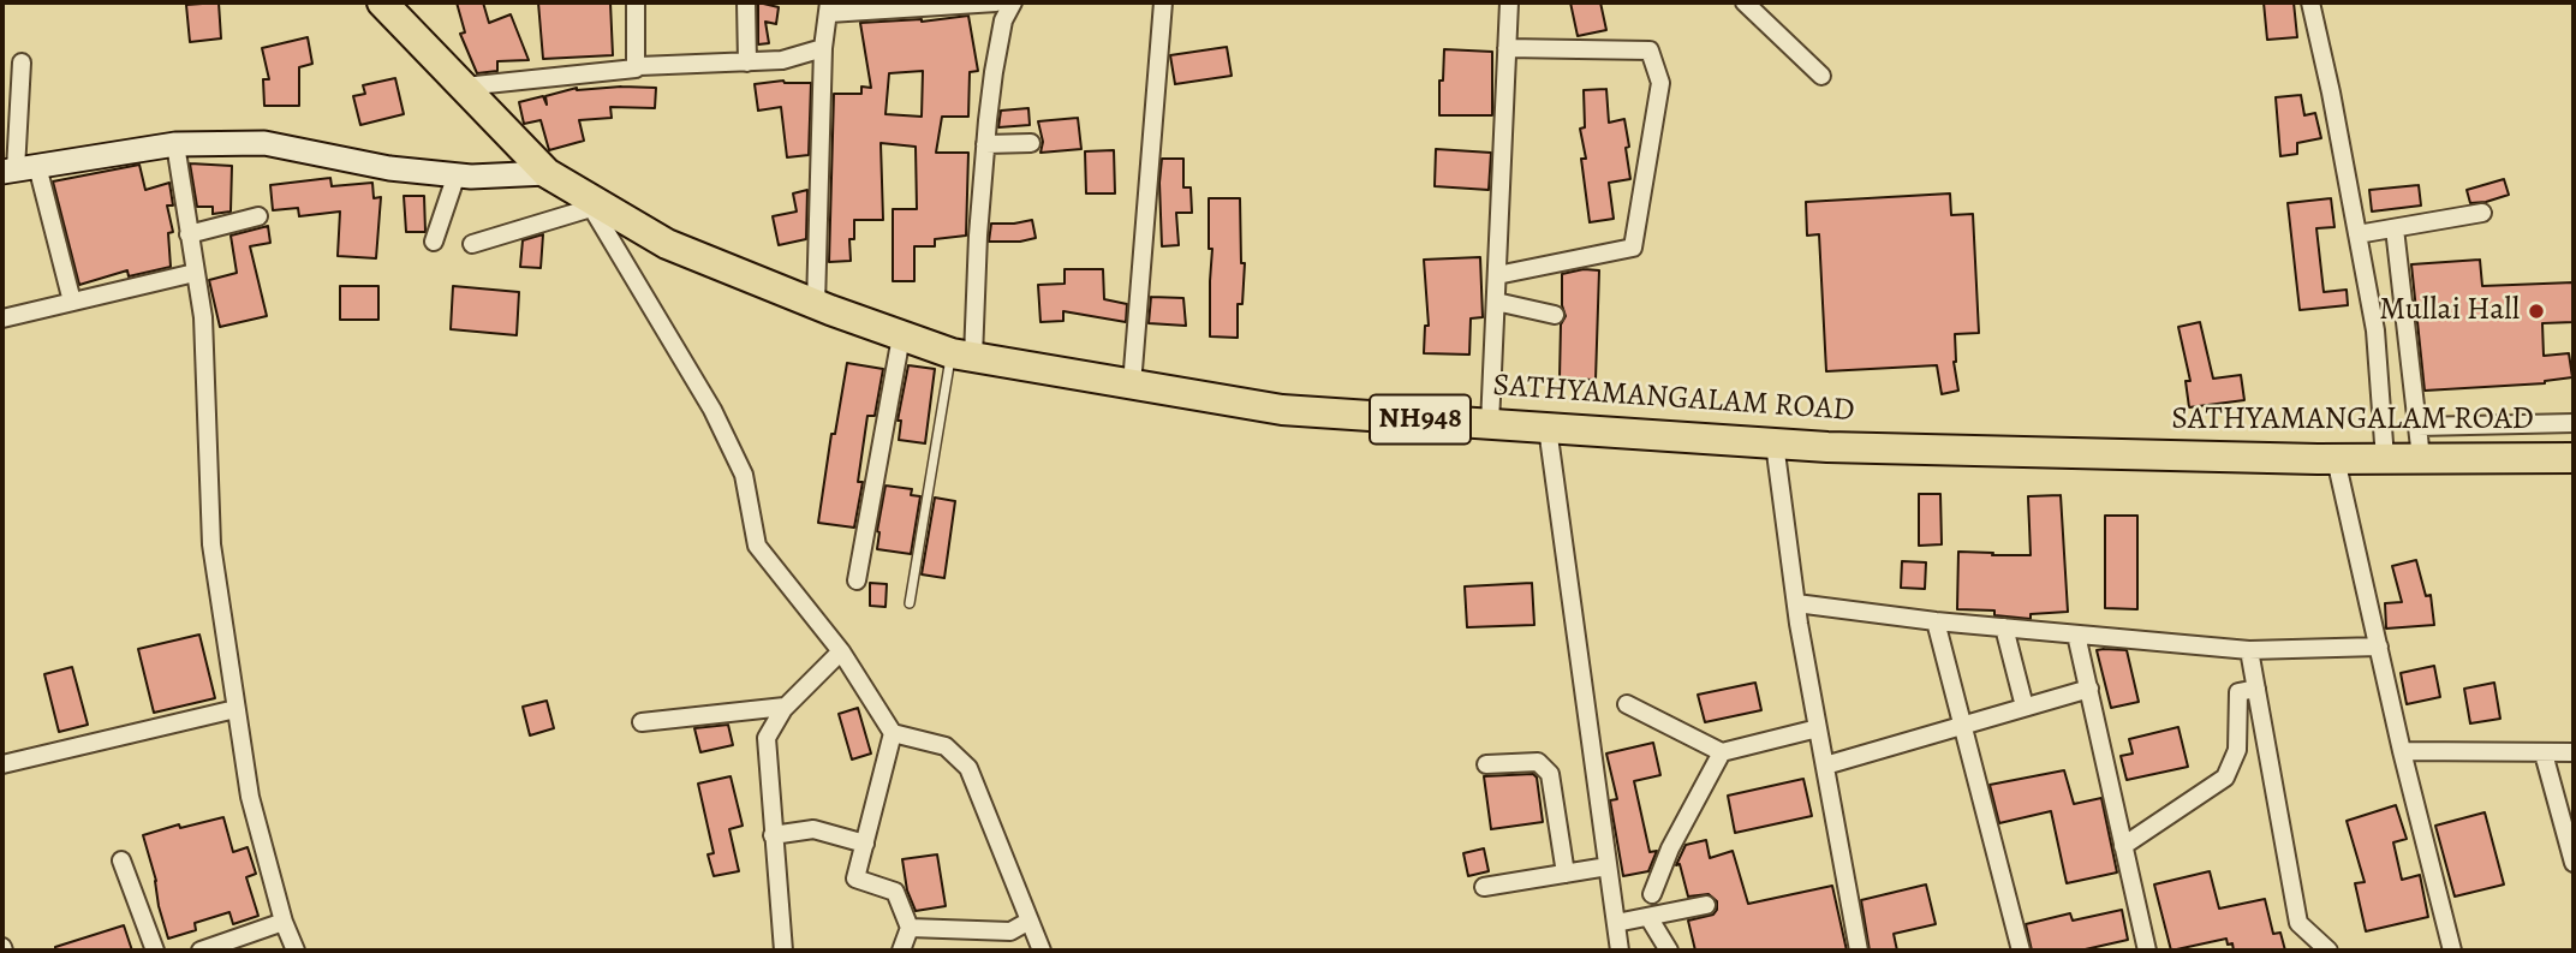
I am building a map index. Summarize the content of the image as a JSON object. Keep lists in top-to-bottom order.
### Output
{
  "streets": {
    "highway": ["SATHYAMANGALAM ROAD", "NH948"]
  },
  "places": ["Mullai Hall"]
}
